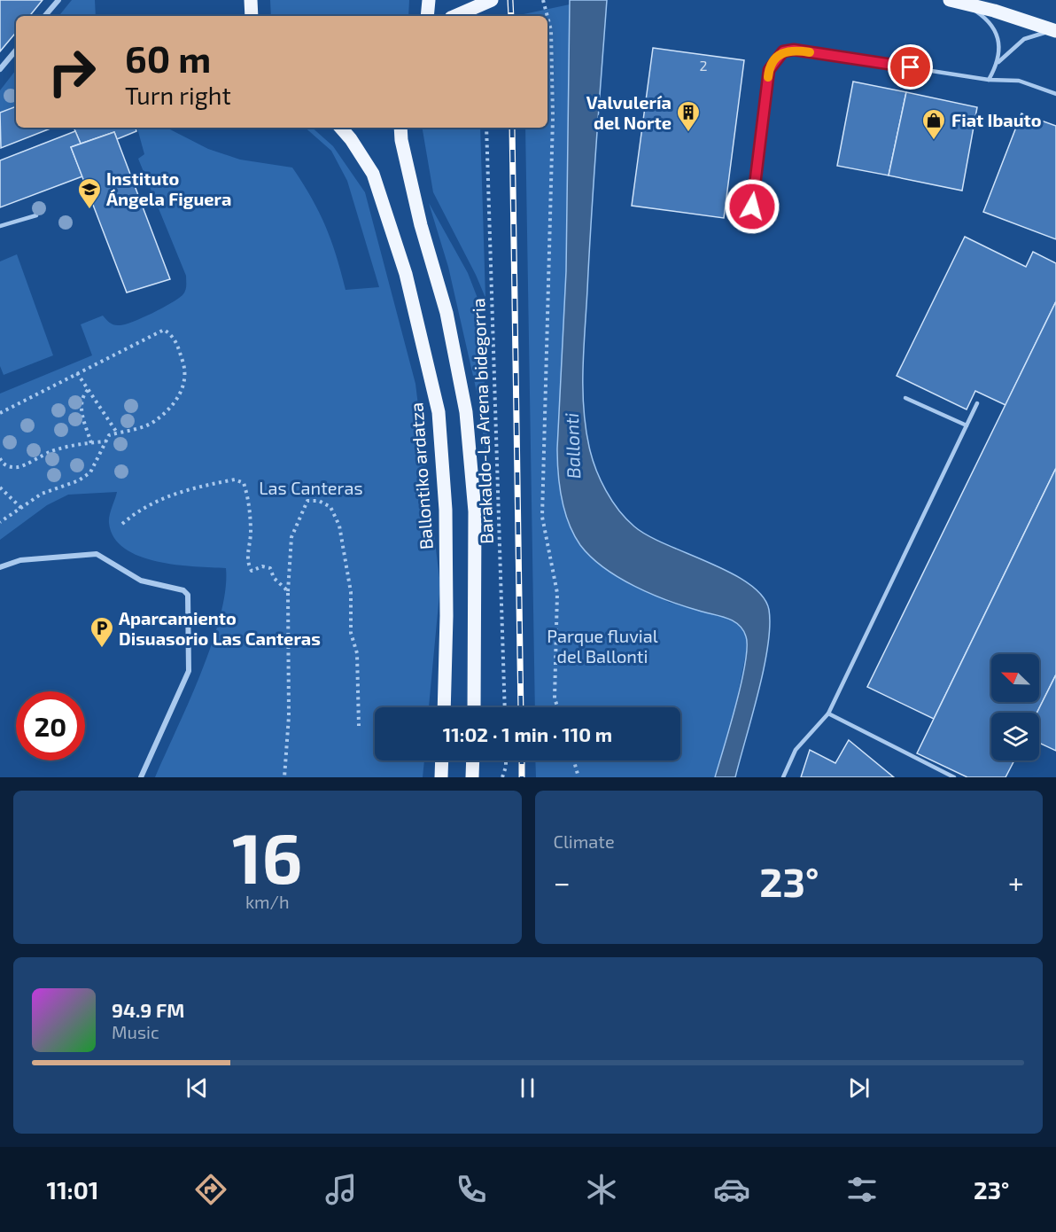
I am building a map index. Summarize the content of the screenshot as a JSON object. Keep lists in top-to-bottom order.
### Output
{
  "streets": {
    "main road": ["Ballontiko ardatza"],
    "path": ["Barakaldo-La Arena bidegorria"]
  },
  "water": ["Ballonti"],
  "parks": ["Las Canteras", "Parque fluvial del Ballonti"],
  "places": {
    "building": ["Valvulería del Norte"],
    "shop": ["Fiat Ibauto"],
    "school or university": ["Instituto Ángela Figuera"],
    "parking": ["Aparcamiento Disuasorio Las Canteras"]
  },
  "house_numbers": ["2"],
  "north": "top left",
  "page": {
    "turn": ["60 m", "Turn right"],
    "limit": "20",
    "trip": "11:02 · 1 min · 110 m",
    "tile": [
      ["16", "km/h"],
      "Climate"
    ],
    "heat": ["−", "23°", "+"],
    "song": ["94.9 FM", "Music"],
    "tabs": ["11:01", "23°"]
  }
}
